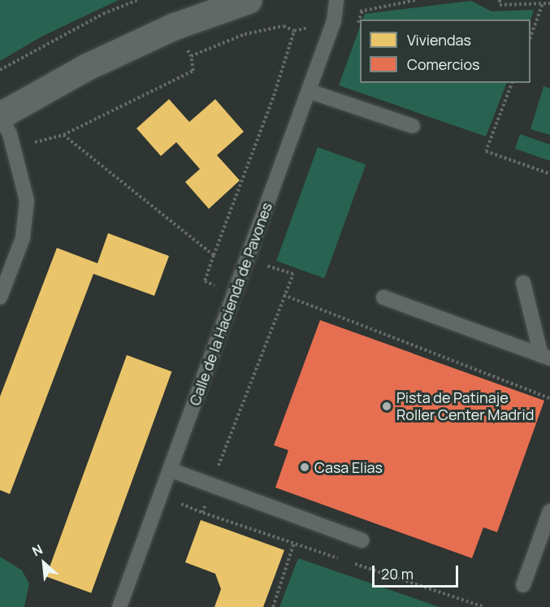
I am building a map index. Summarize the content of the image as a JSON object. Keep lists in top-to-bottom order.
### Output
{
  "streets": {
    "lane": ["Calle de la Hacienda de Pavones"]
  },
  "places": ["Pista de Patinaje Roller Center Madrid", "Casa Elias"],
  "legend": ["Viviendas", "Comercios"],
  "scale_bar": "20 m",
  "north": "top left"
}
